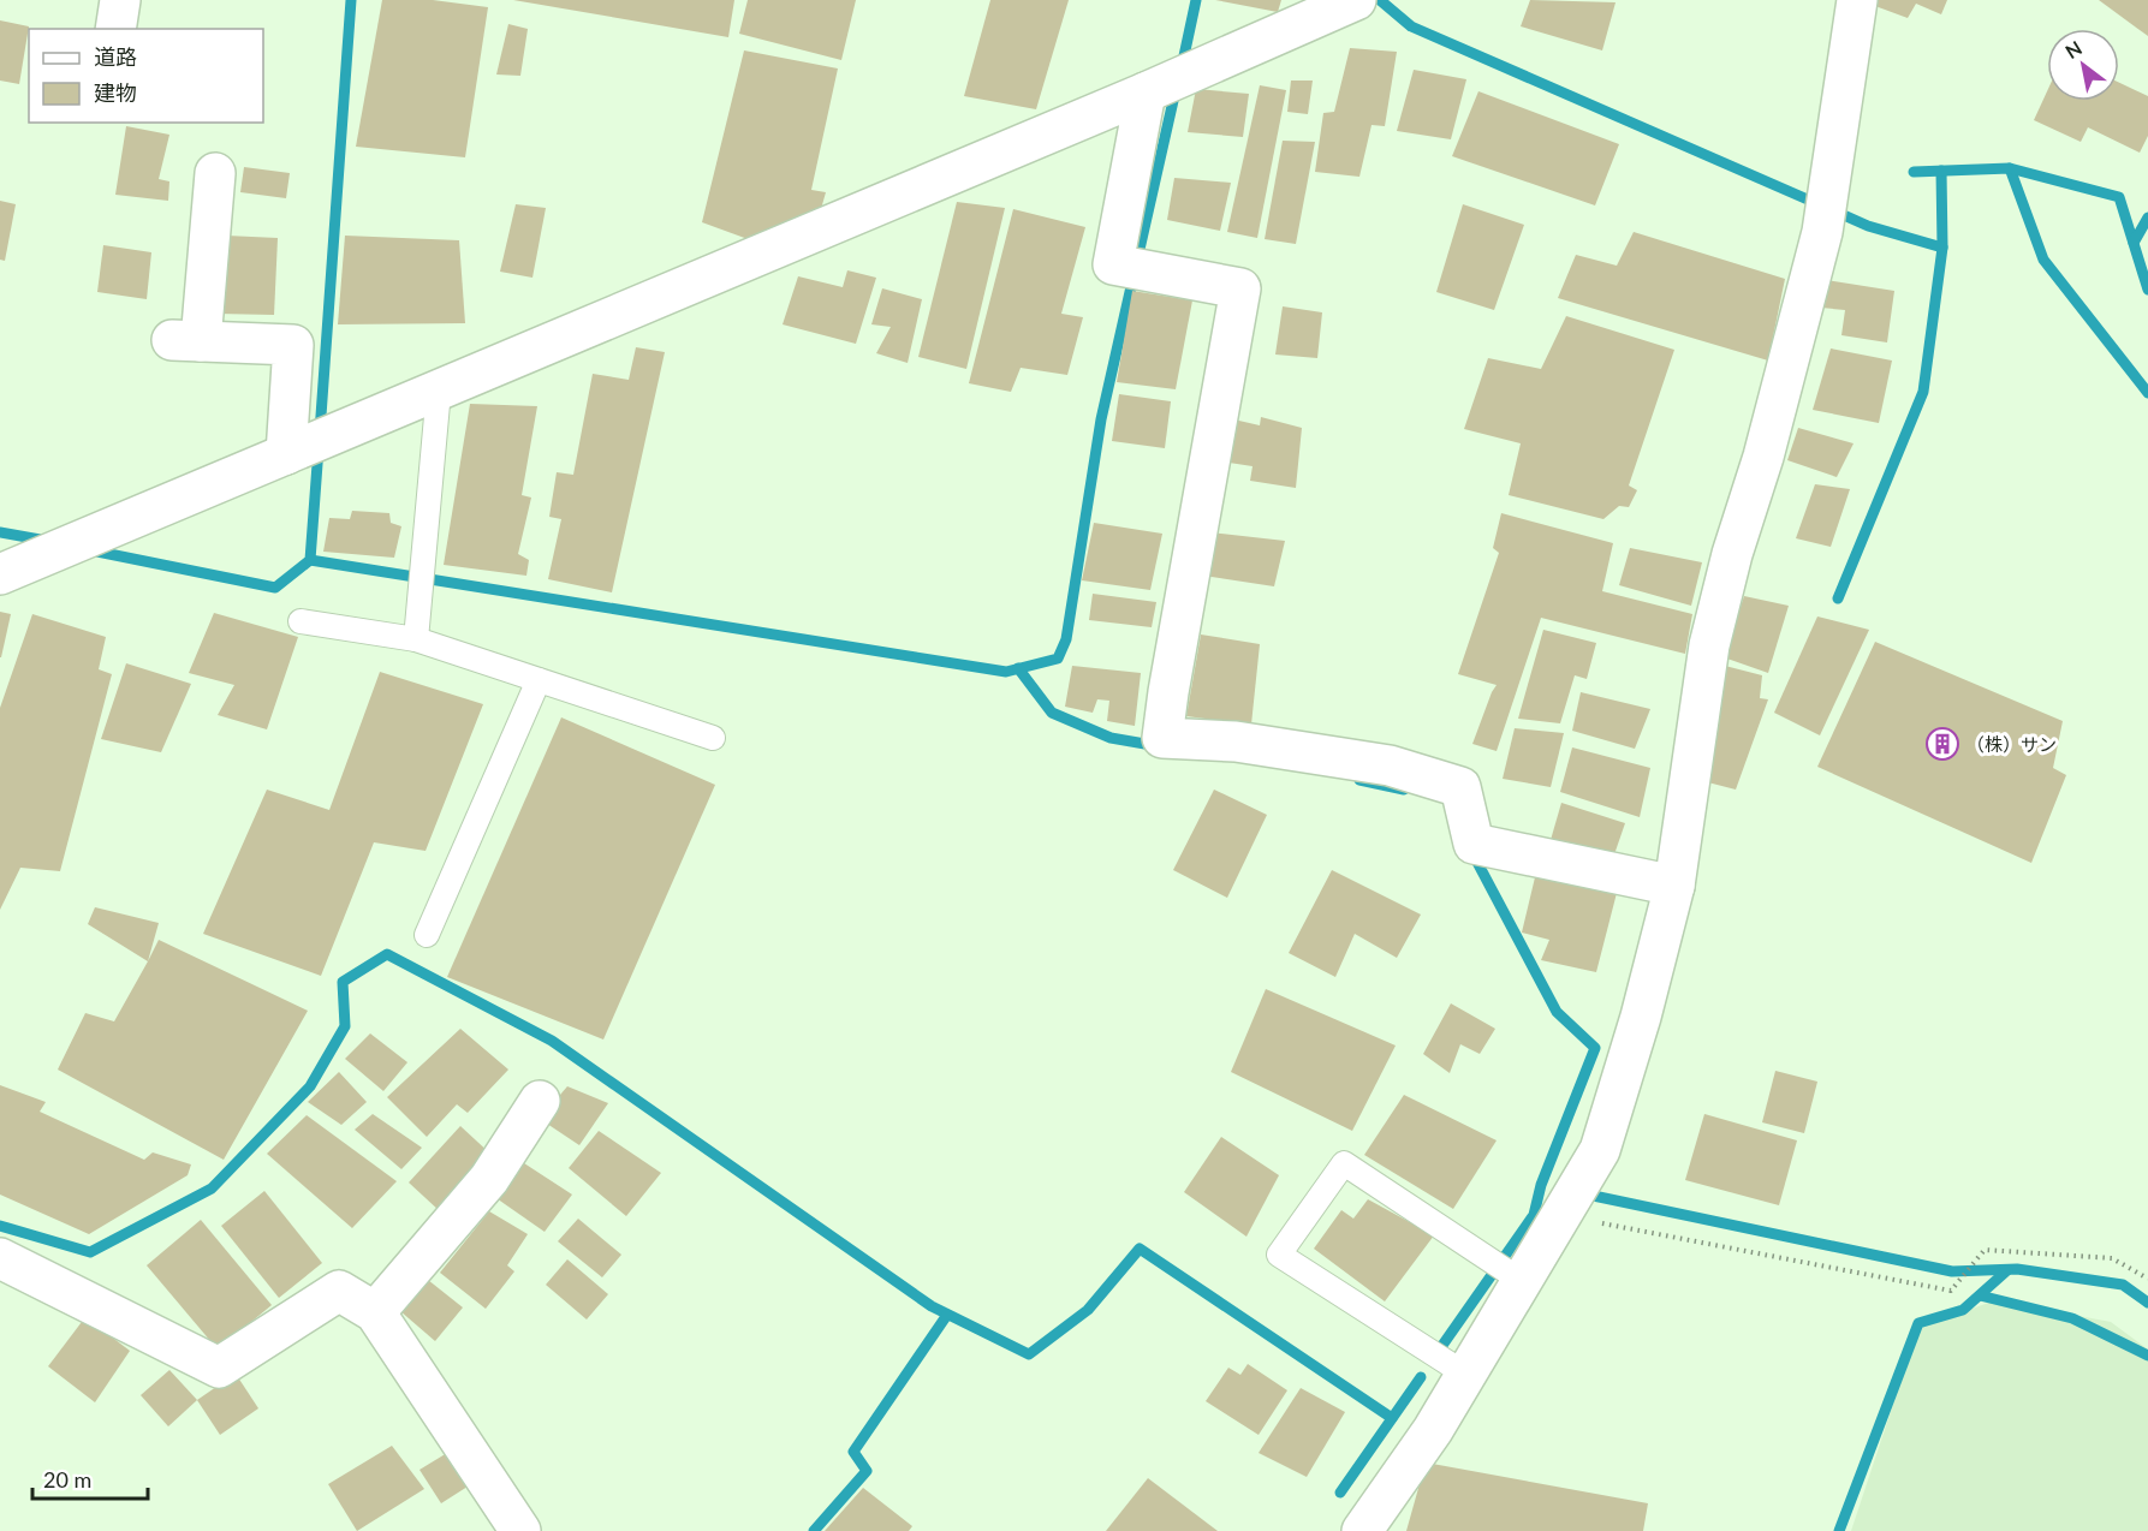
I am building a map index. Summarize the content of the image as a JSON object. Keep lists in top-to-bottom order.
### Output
{
  "places": {
    "building": ["（株）サン"]
  },
  "legend": ["道路", "建物"],
  "scale_bar": "20 m",
  "north": "top left"
}
